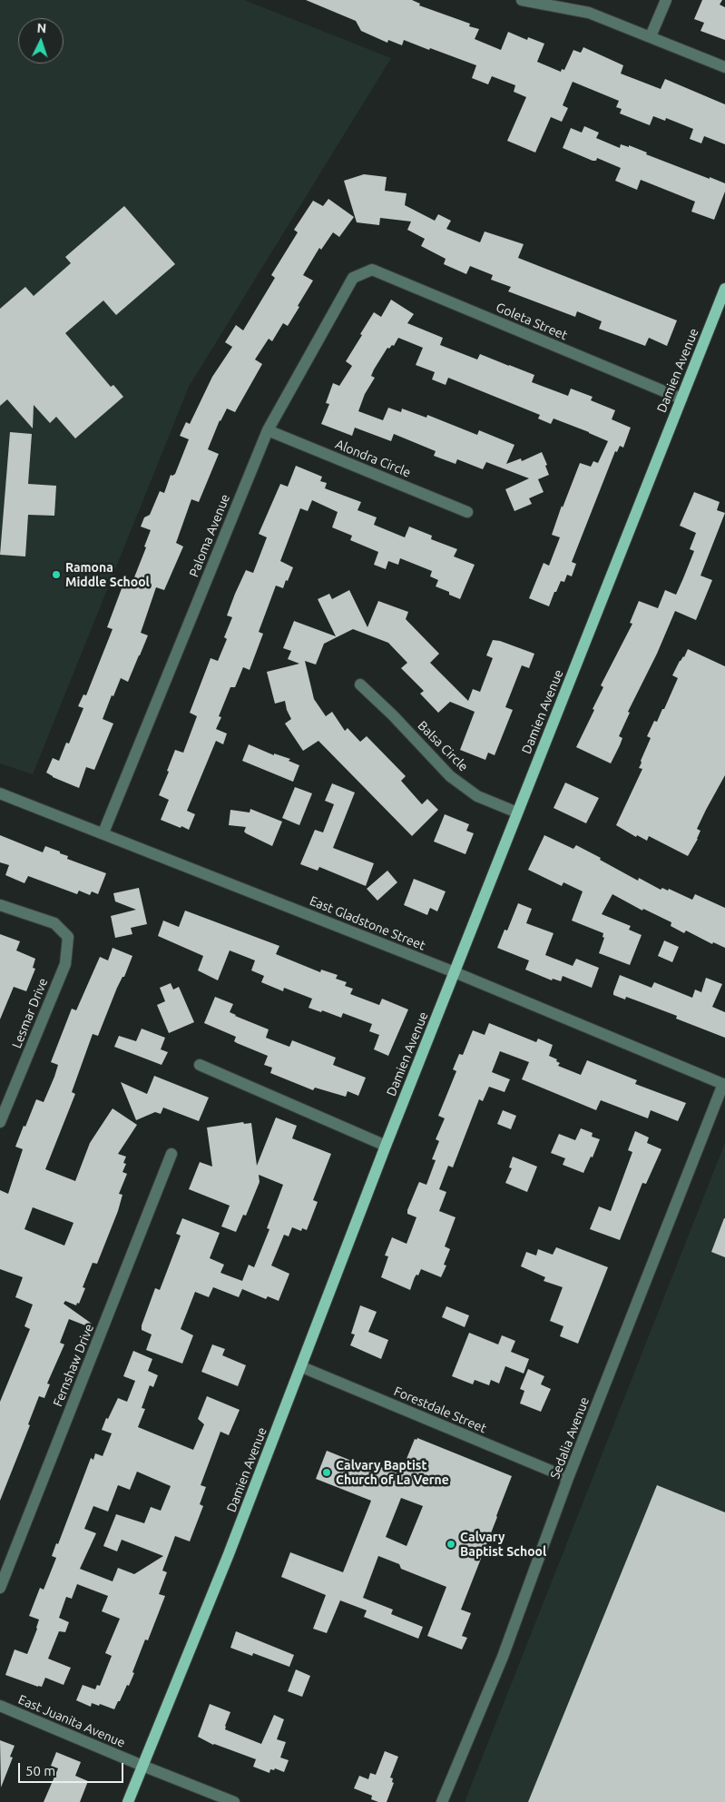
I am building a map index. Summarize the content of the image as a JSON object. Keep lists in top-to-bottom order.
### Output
{
  "streets": {
    "main road": ["Damien Avenue"],
    "street": [
      "Goleta Street",
      "Alondra Circle",
      "Paloma Avenue",
      "Balsa Circle",
      "East Gladstone Street",
      "Lesmar Drive",
      "Fernshaw Drive",
      "Forestdale Street",
      "Sedalia Avenue",
      "East Juanita Avenue"
    ]
  },
  "crossings": [
    ["Goleta Street", "Damien Avenue"],
    ["Goleta Street", "Paloma Avenue"],
    ["Damien Avenue", "Balsa Circle"],
    ["Damien Avenue", "East Gladstone Street"],
    ["Damien Avenue", "Forestdale Street"],
    ["Damien Avenue", "East Juanita Avenue"],
    ["Alondra Circle", "Paloma Avenue"],
    ["Paloma Avenue", "East Gladstone Street"],
    ["East Gladstone Street", "Sedalia Avenue"],
    ["Forestdale Street", "Sedalia Avenue"]
  ],
  "places": ["Ramona Middle School", "Calvary Baptist Church of La Verne", "Calvary Baptist School"],
  "scale_bar": "50 m",
  "north": "top"
}
